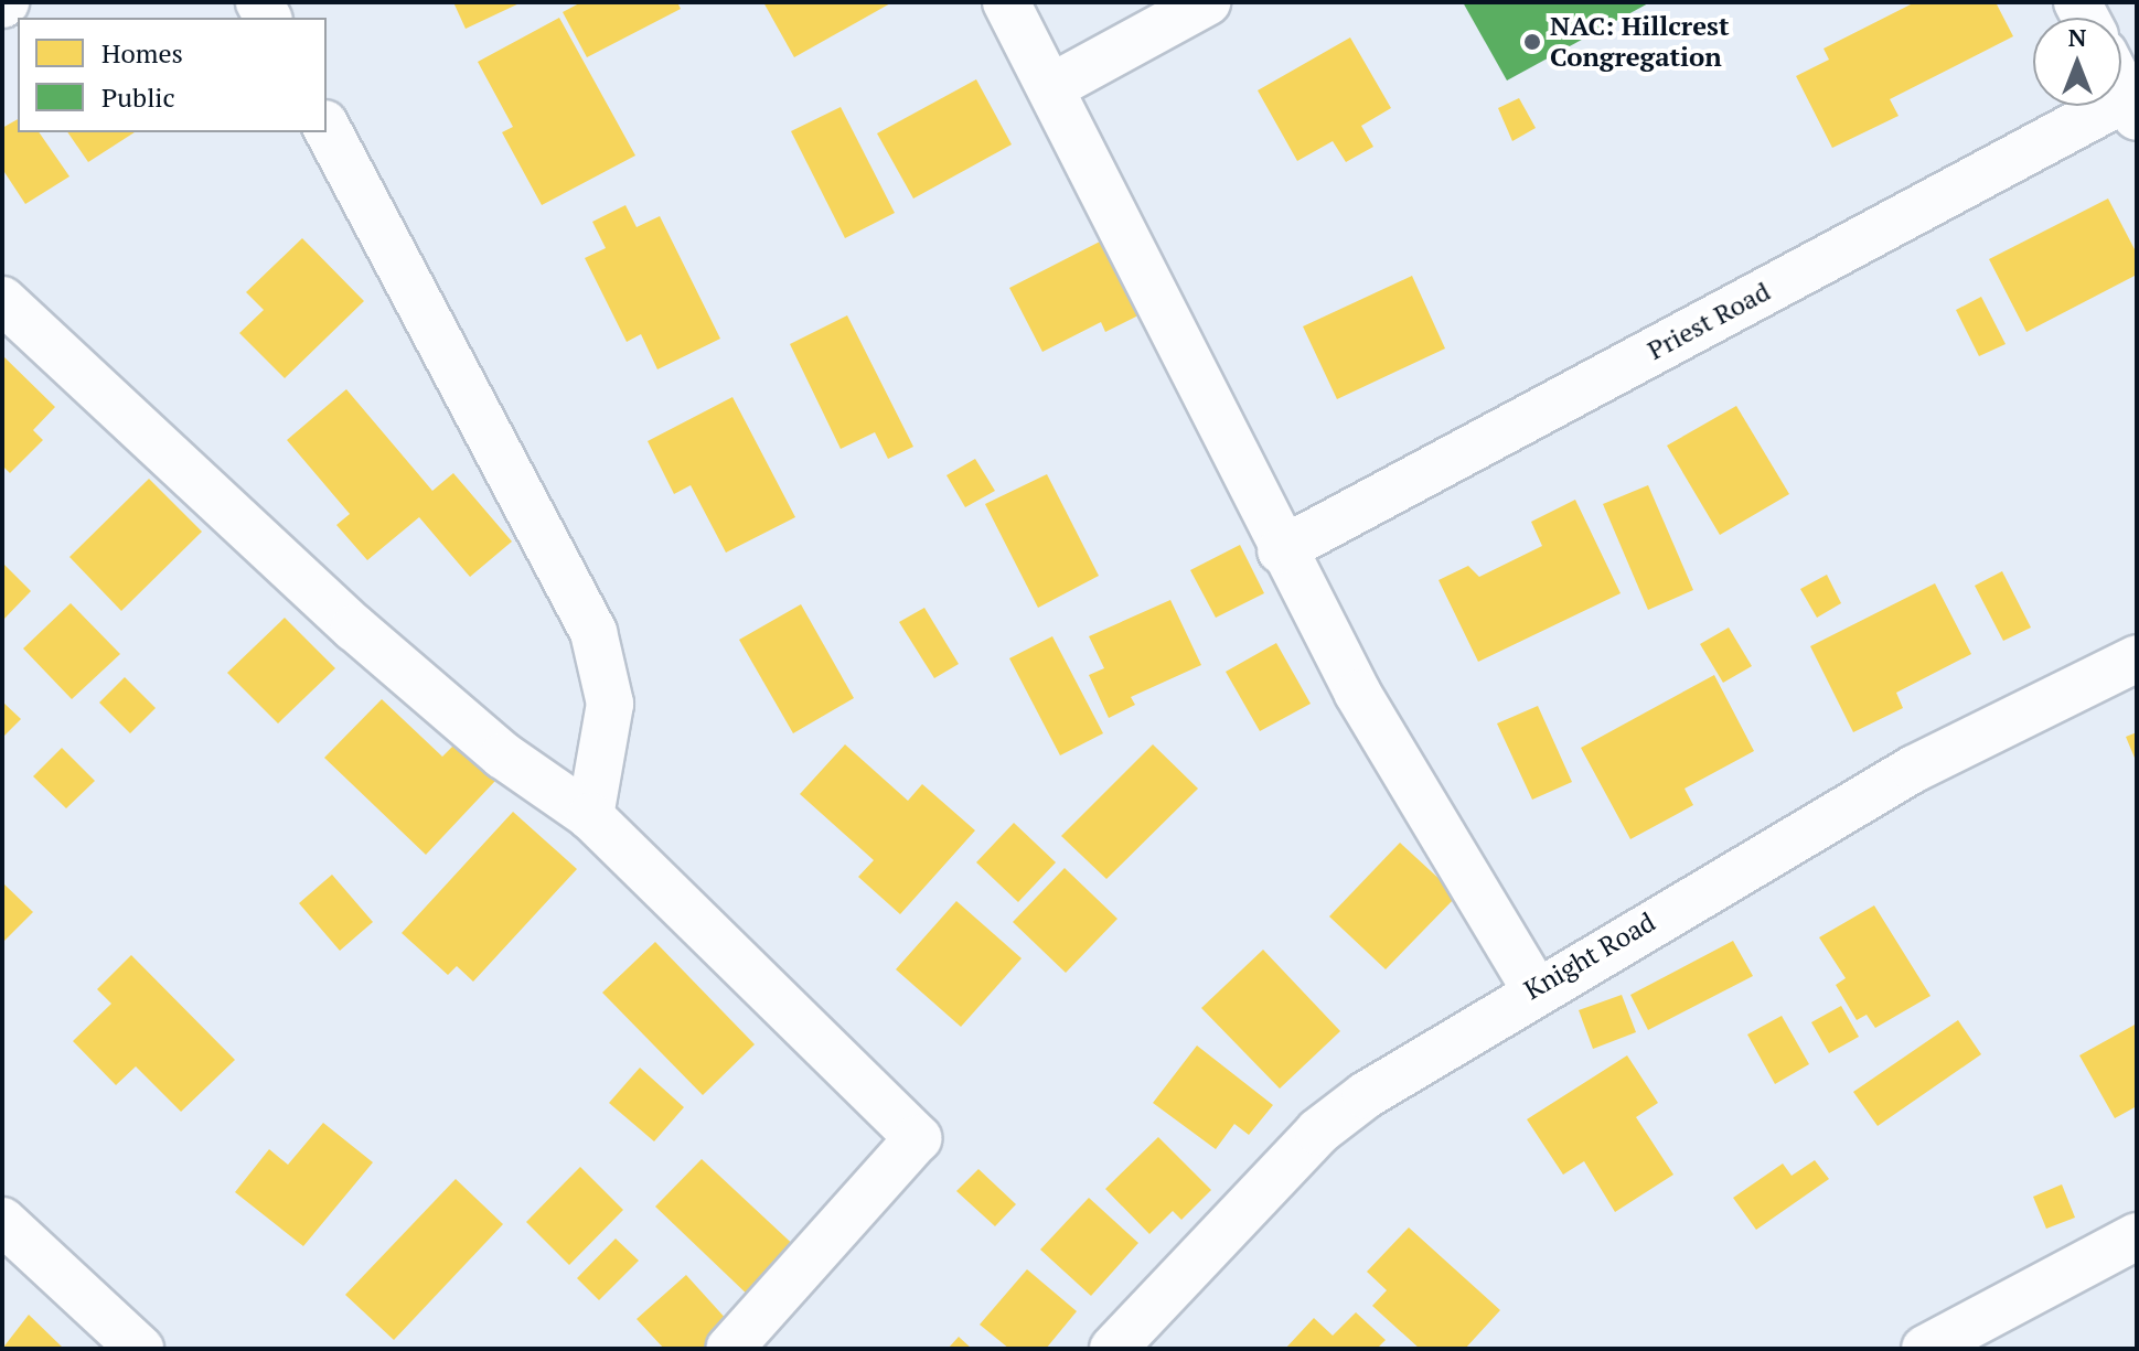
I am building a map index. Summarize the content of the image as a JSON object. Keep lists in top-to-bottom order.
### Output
{
  "streets": {
    "street": ["Priest Road", "Knight Road"]
  },
  "places": ["NAC: Hillcrest Congregation"],
  "legend": ["Homes", "Public"],
  "north": "top"
}
